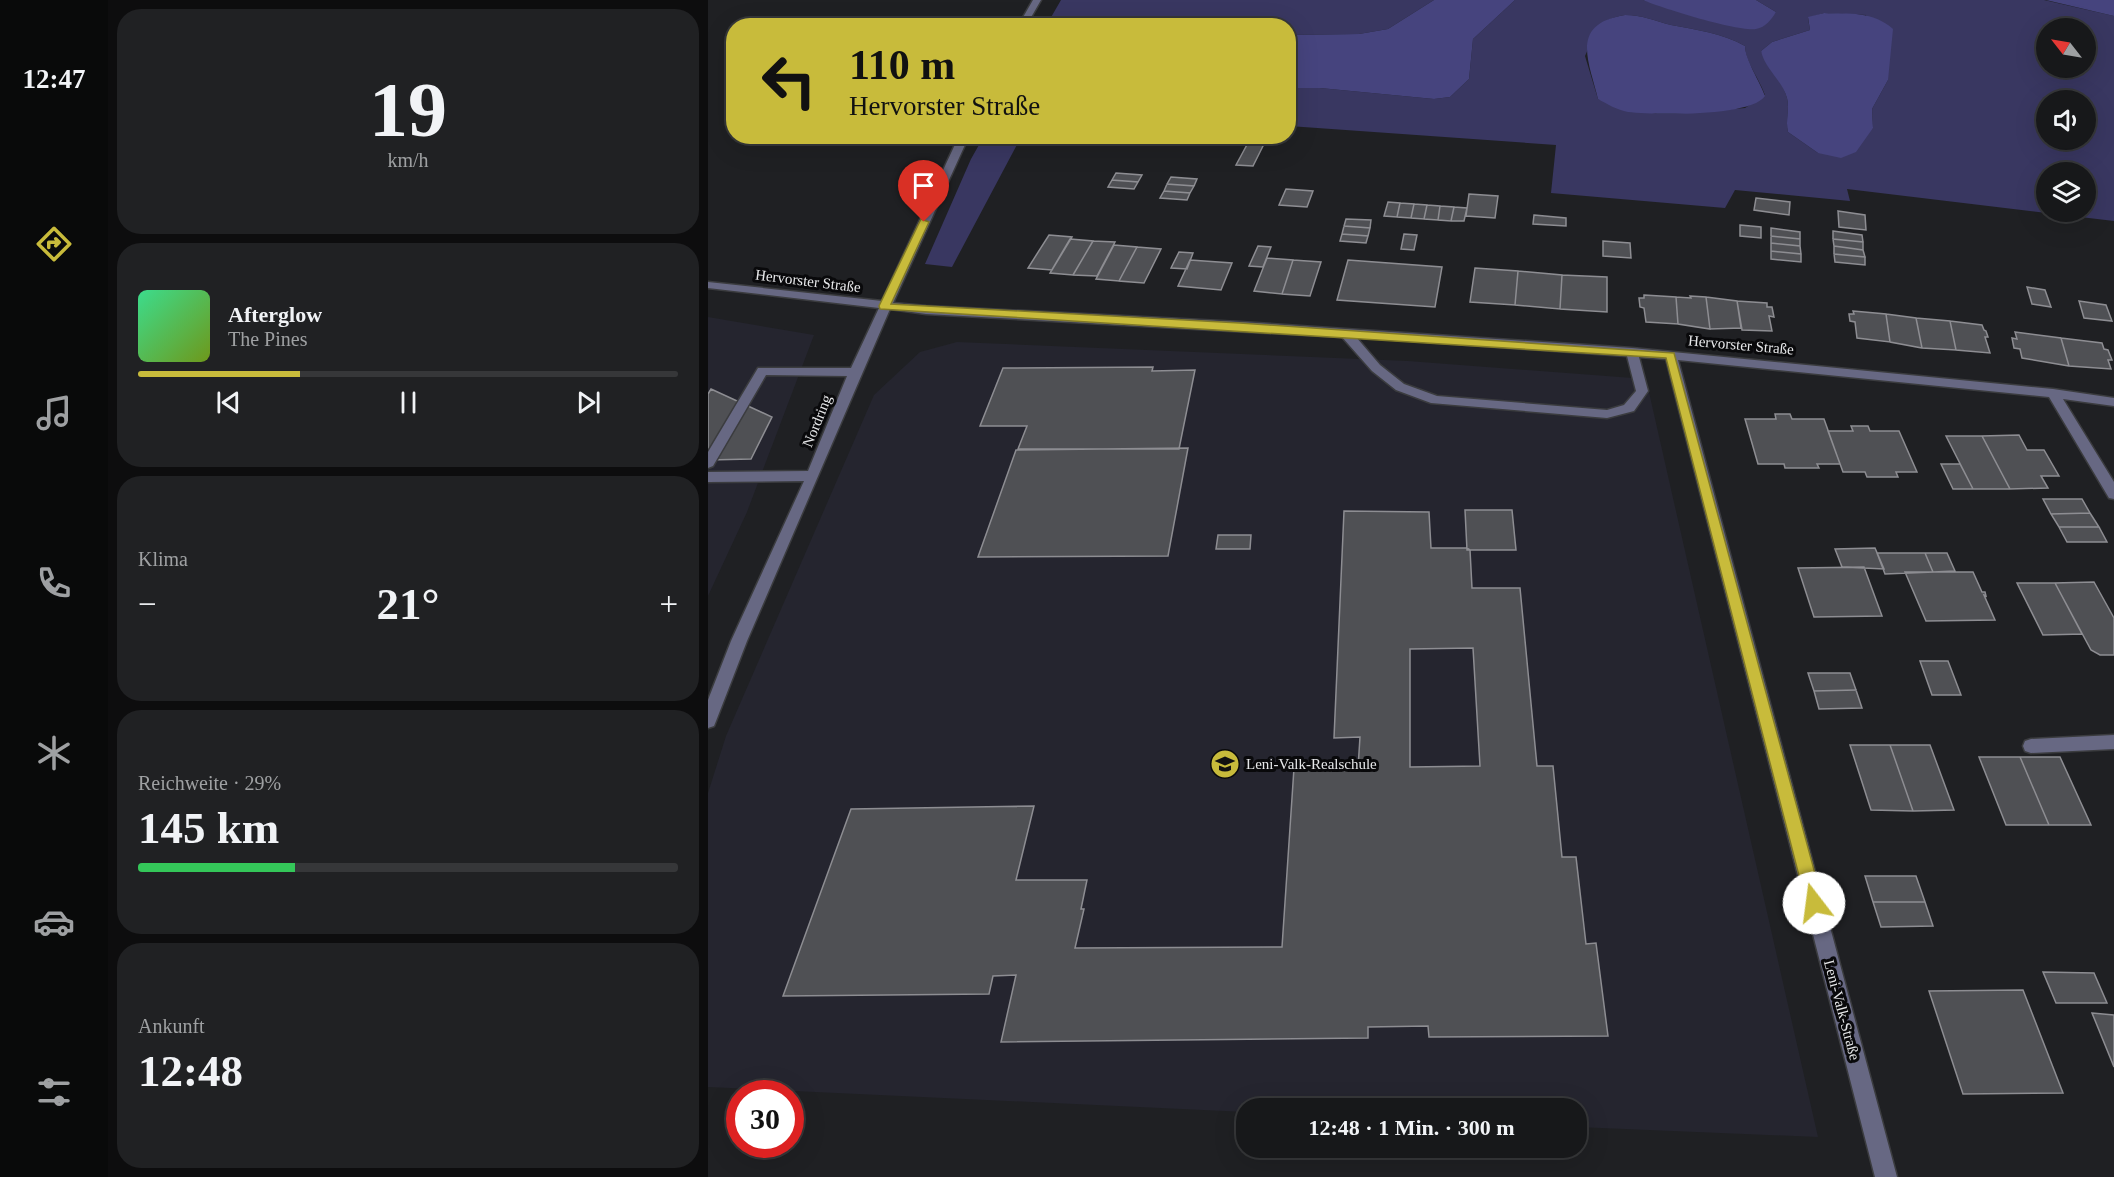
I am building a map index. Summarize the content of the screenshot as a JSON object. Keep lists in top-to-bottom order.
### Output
{
  "streets": {
    "street": ["Hervorster Straße", "Nordring", "Leni-Valk-Straße"]
  },
  "crossings": [
    ["Hervorster Straße", "Nordring"],
    ["Hervorster Straße", "Leni-Valk-Straße"]
  ],
  "places": {
    "school or university": ["Leni-Valk-Realschule"]
  },
  "north": "top left",
  "page": {
    "tabs": "12:47",
    "tile": [
      ["19", "km/h"],
      "Klima",
      ["Reichweite · 29%", "145 km"],
      ["Ankunft", "12:48"]
    ],
    "turn": ["110 m", "Hervorster Straße"],
    "song": ["Afterglow", "The Pines"],
    "heat": ["−", "21°", "+"],
    "limit": "30",
    "trip": "12:48 · 1 Min. · 300 m"
  }
}
